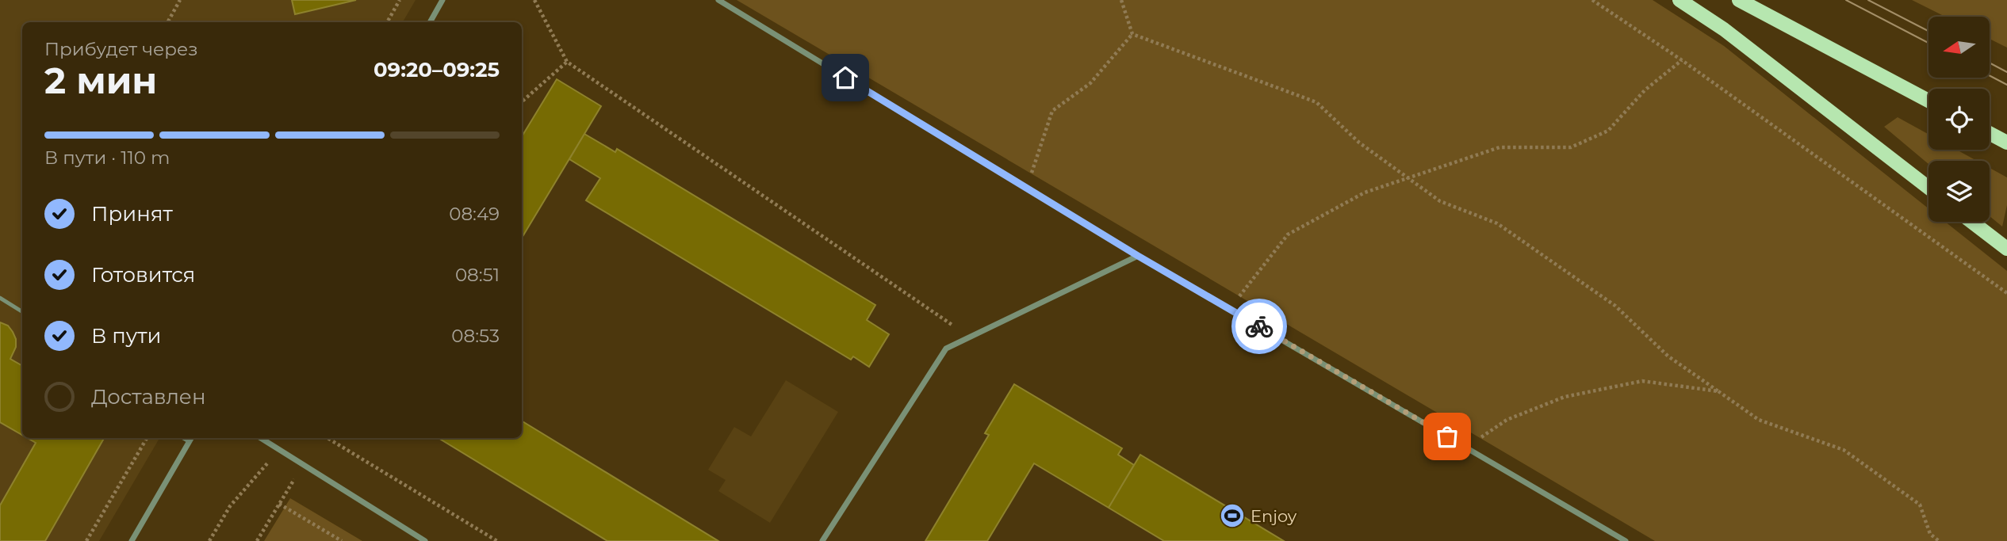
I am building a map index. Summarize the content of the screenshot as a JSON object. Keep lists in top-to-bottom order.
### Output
{
  "places": {
    "sports": ["Enjoy"]
  },
  "north": "left",
  "page": {
    "heading": ["2 мин", "Прибудет через", "09:20–09:25"],
    "bar": "В пути · 110 m",
    "list": [
      ["Принят", "08:49"],
      ["Готовится", "08:51"],
      ["В пути", "08:53"],
      "Доставлен"
    ]
  }
}
